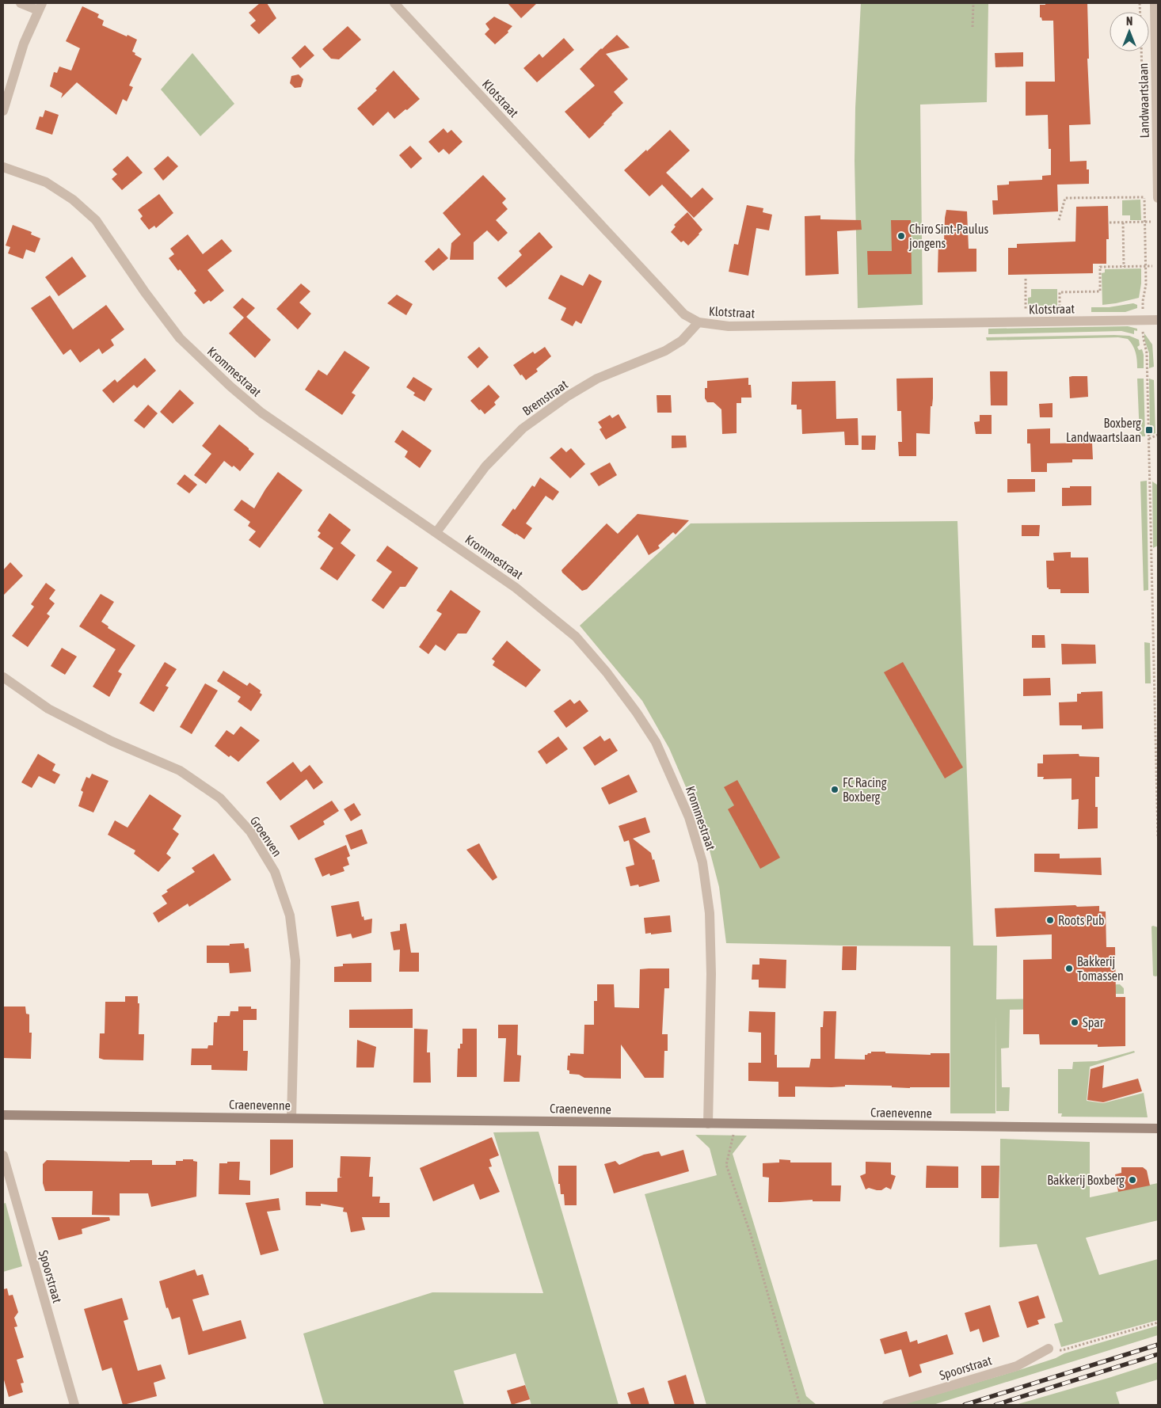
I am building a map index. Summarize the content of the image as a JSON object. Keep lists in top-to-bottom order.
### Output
{
  "streets": {
    "street": [
      "Klotstraat",
      "Landwaartslaan",
      "Krommestraat",
      "Bremstraat",
      "Groenven",
      "Craenevenne",
      "Spoorstraat"
    ]
  },
  "crossings": [
    ["Klotstraat", "Bremstraat"],
    ["Krommestraat", "Bremstraat"],
    ["Krommestraat", "Craenevenne"],
    ["Groenven", "Craenevenne"]
  ],
  "places": {
    "other": [
      "Chiro Sint-Paulus jongens",
      "FC Racing Boxberg",
      "Roots Pub",
      "Bakkerij Tomassen",
      "Spar",
      "Bakkerij Boxberg"
    ],
    "transit": ["Boxberg Landwaartslaan"]
  },
  "north": "top"
}
